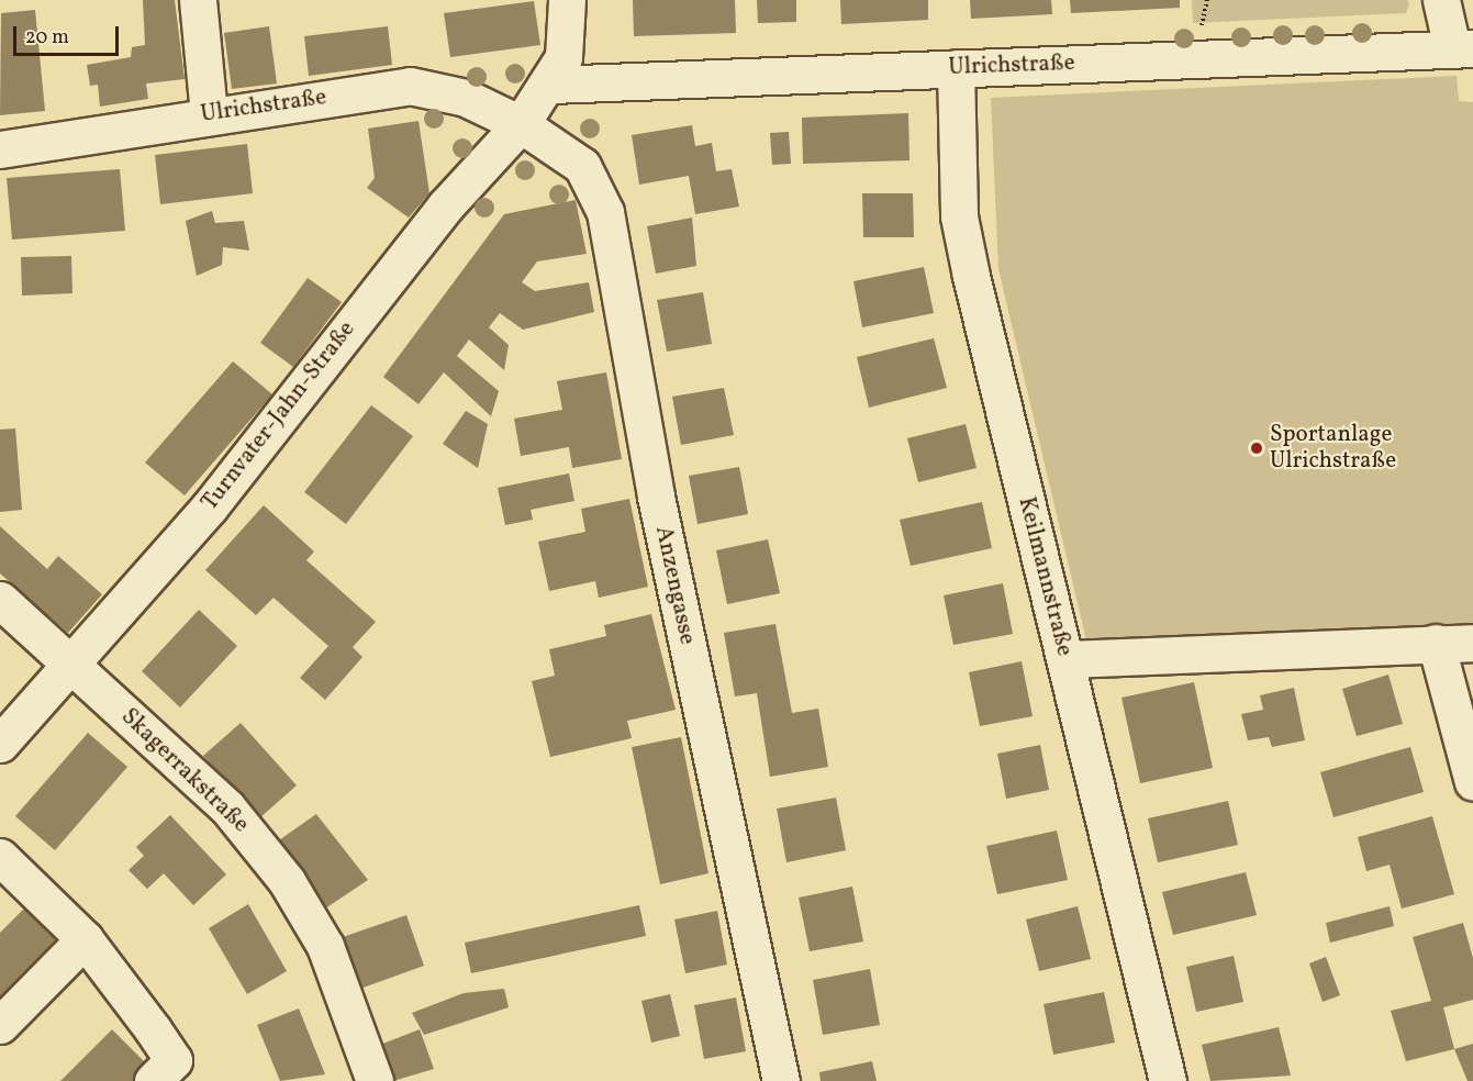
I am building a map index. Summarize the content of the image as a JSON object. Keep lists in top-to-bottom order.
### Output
{
  "streets": {
    "street": [
      "Ulrichstraße",
      "Turnvater-Jahn-Straße",
      "Keilmannstraße",
      "Anzengasse",
      "Skagerrakstraße"
    ]
  },
  "crossings": [
    ["Ulrichstraße", "Turnvater-Jahn-Straße"],
    ["Ulrichstraße", "Keilmannstraße"],
    ["Ulrichstraße", "Anzengasse"],
    ["Turnvater-Jahn-Straße", "Anzengasse"],
    ["Turnvater-Jahn-Straße", "Skagerrakstraße"]
  ],
  "places": ["Sportanlage Ulrichstraße"],
  "scale_bar": "20 m"
}
